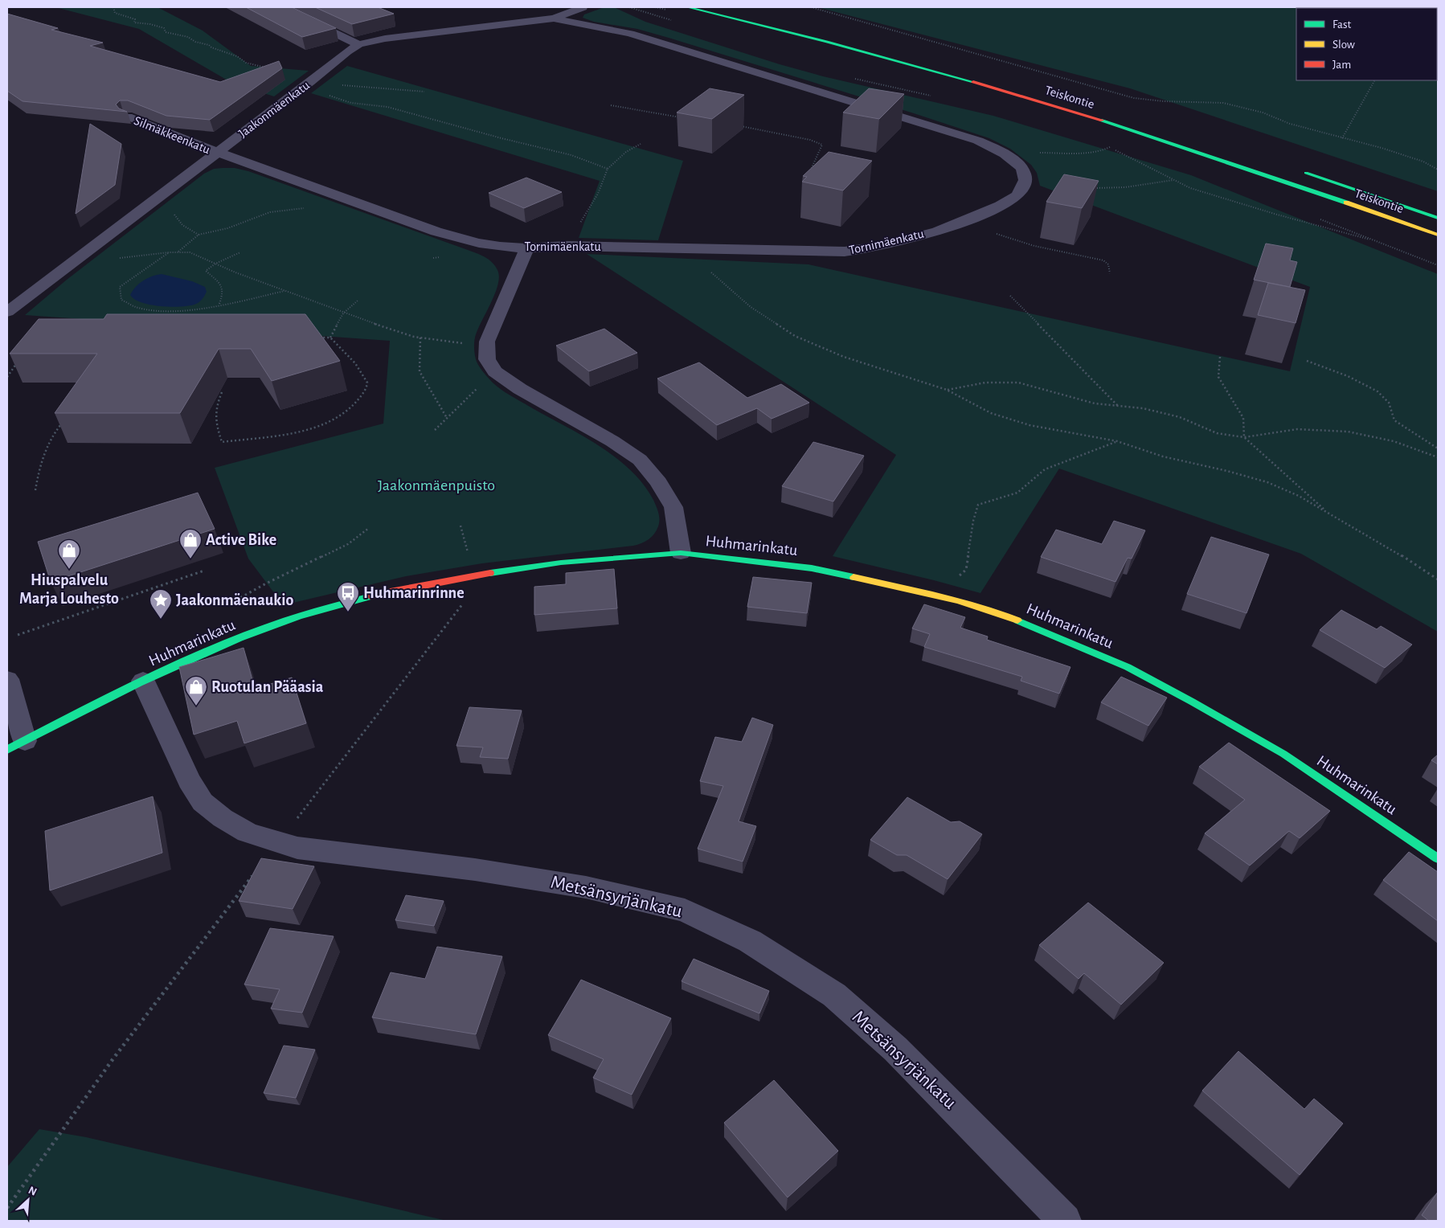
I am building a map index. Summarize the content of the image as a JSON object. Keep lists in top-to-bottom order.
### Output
{
  "streets": {
    "main road": ["Teiskontie", "Huhmarinkatu"],
    "street": [
      "Jaakonmäenkatu",
      "Silmäkkeenkatu",
      "Tornimäenkatu",
      "Metsänsyrjänkatu"
    ]
  },
  "crossings": [
    ["Jaakonmäenkatu", "Silmäkkeenkatu"],
    ["Jaakonmäenkatu", "Tornimäenkatu"],
    ["Silmäkkeenkatu", "Tornimäenkatu"],
    ["Huhmarinkatu", "Metsänsyrjänkatu"]
  ],
  "parks": ["Jaakonmäenpuisto"],
  "places": {
    "shop": ["Active Bike", "Hiuspalvelu Marja Louhesto", "Ruotulan Pääasia"],
    "bus stop": ["Huhmarinrinne"],
    "place": ["Jaakonmäenaukio"]
  },
  "legend": ["Fast", "Slow", "Jam"],
  "north": "top right"
}
